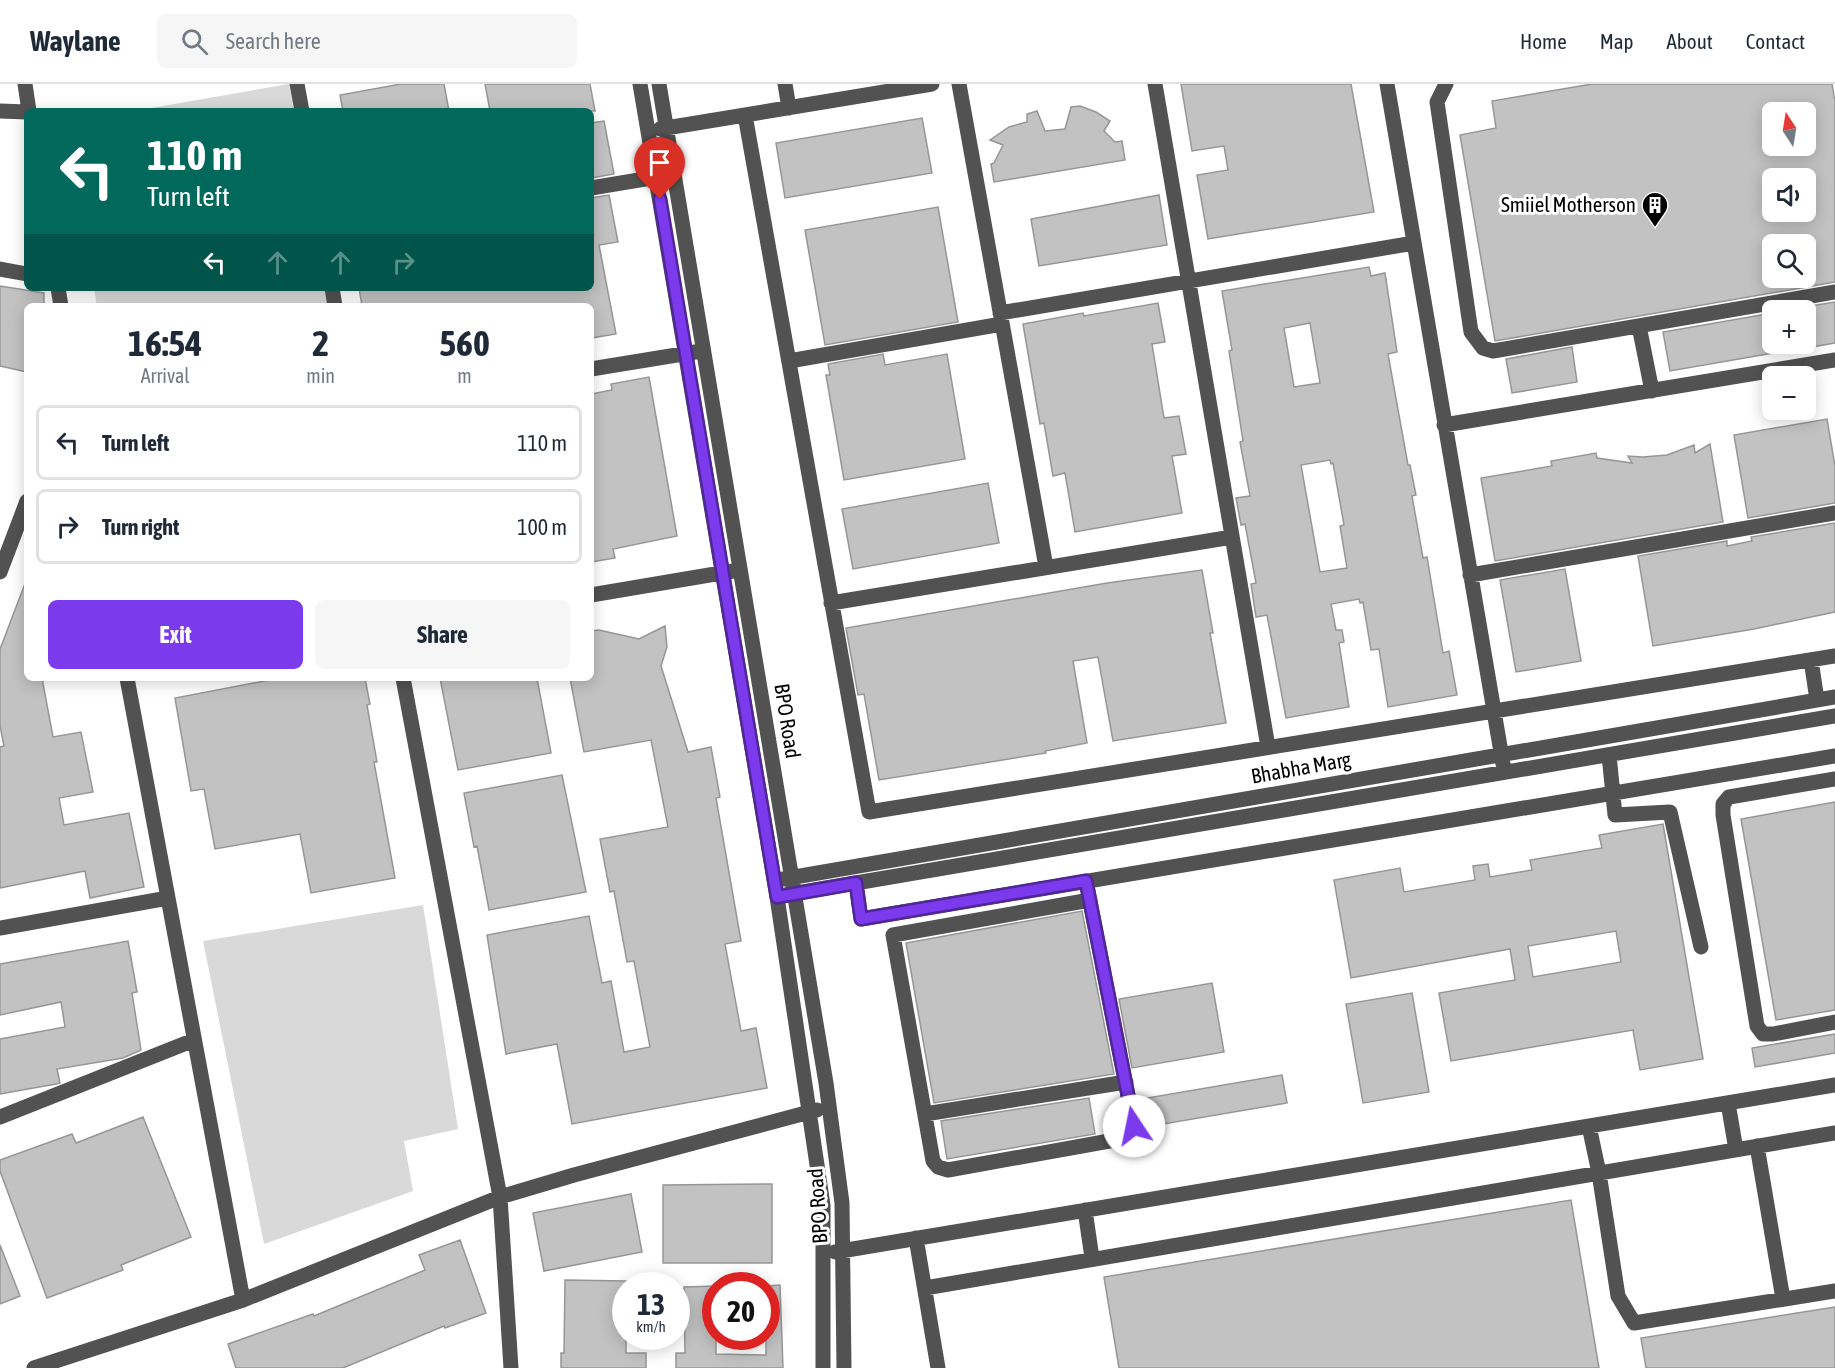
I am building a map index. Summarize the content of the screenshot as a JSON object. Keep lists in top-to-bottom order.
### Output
{
  "streets": {
    "street": ["BPO Road", "Bhabha Marg"]
  },
  "crossings": [
    ["BPO Road", "Bhabha Marg"]
  ],
  "places": {
    "building": ["Smiiel Motherson"]
  },
  "north": "top",
  "page": {
    "header": "Waylane",
    "search": "Search here",
    "nav": [
      "Home",
      "Map",
      "About",
      "Contact"
    ],
    "map_buttons": ["+", "−"],
    "turn": ["110 m", "Turn left"],
    "eta": [
      "16:54",
      "Arrival",
      "2",
      "min",
      "560",
      "m"
    ],
    "list": [
      {
        "name": "Turn left",
        "value": "110 m"
      },
      {
        "name": "Turn right",
        "value": "100 m"
      }
    ],
    "buttons": ["Exit", "Share"],
    "speed": "13 km/h",
    "limit": "20"
  }
}
